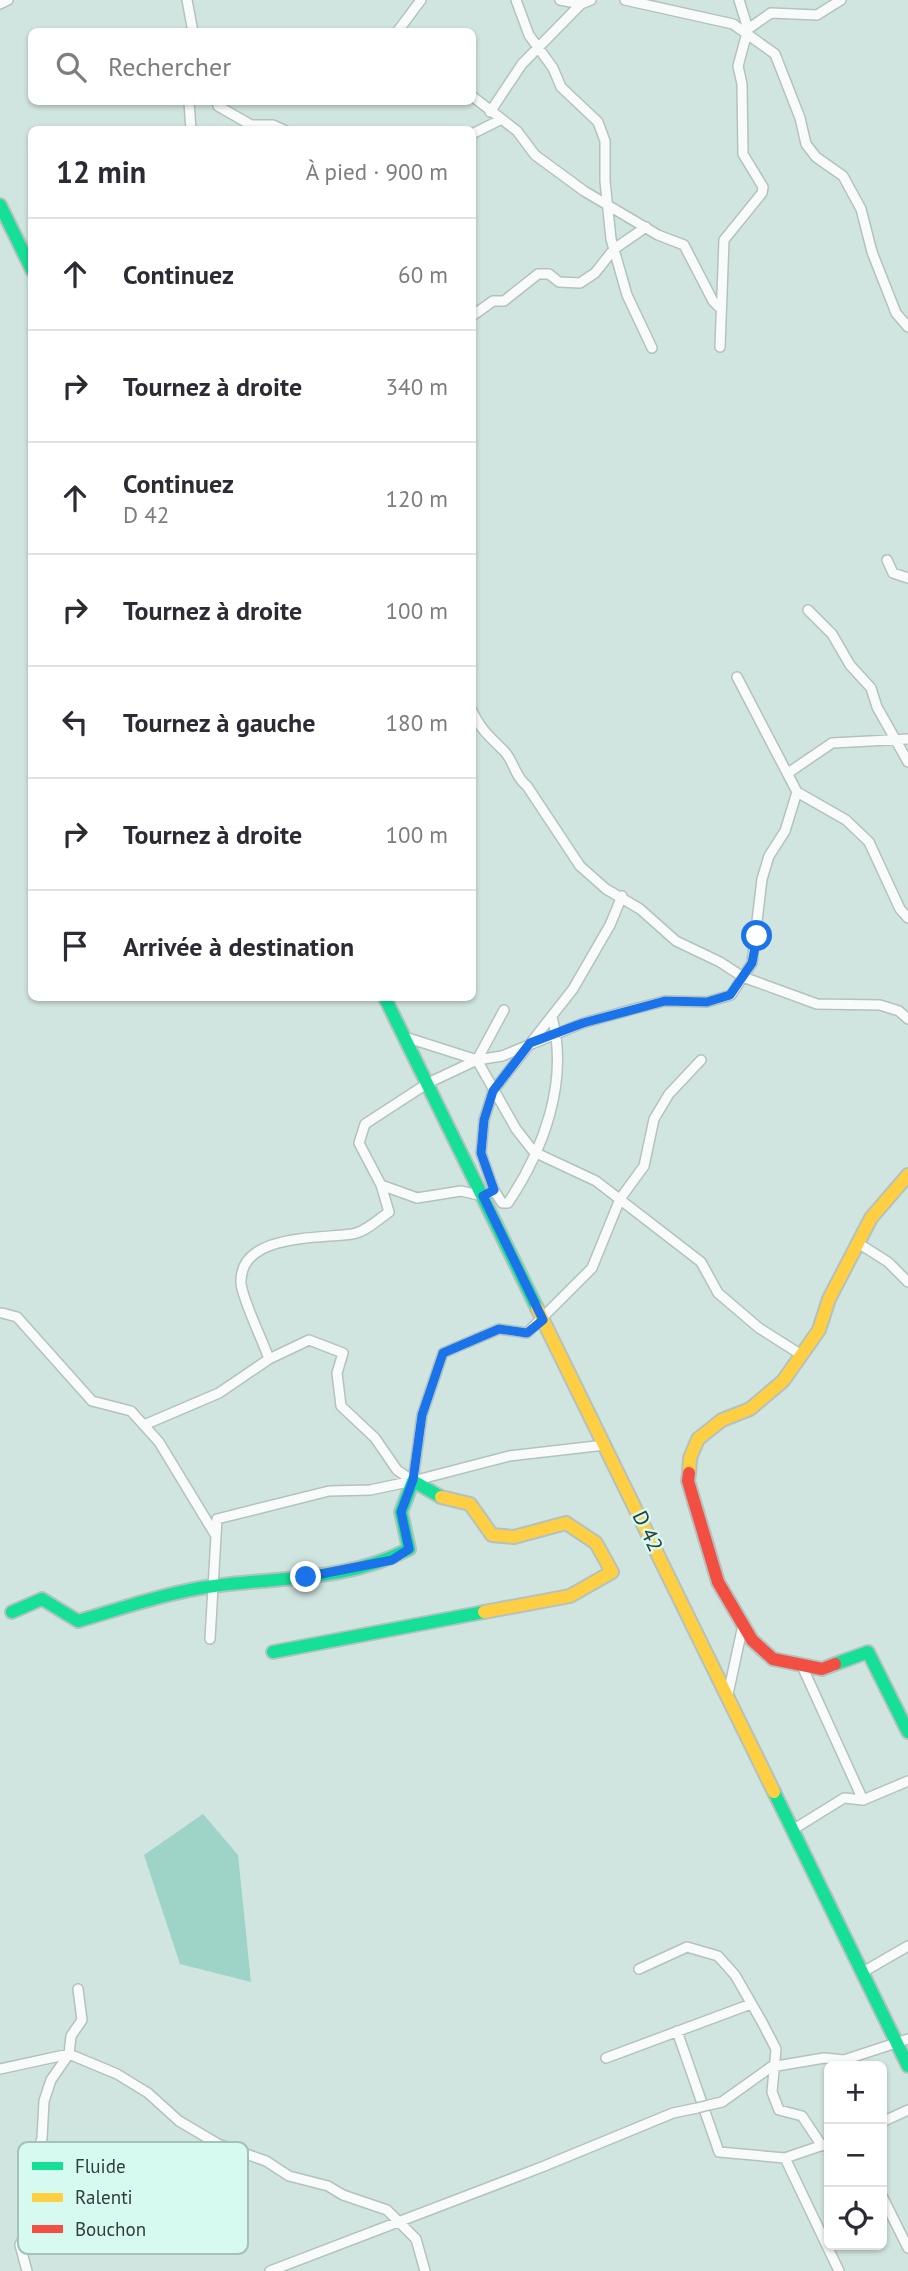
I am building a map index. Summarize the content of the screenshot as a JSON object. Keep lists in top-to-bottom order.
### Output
{
  "streets": {
    "street": ["D 42"]
  },
  "legend": ["Fluide", "Ralenti", "Bouchon"],
  "page": {
    "search": "Rechercher",
    "heading": ["12 min", "À pied · 900 m"],
    "list": [
      ["Continuez", "60 m"],
      ["Tournez à droite", "340 m"],
      ["Continuez", "D 42", "120 m"],
      ["Tournez à droite", "100 m"],
      ["Tournez à gauche", "180 m"],
      ["Tournez à droite", "100 m"],
      "Arrivée à destination"
    ],
    "map_buttons": ["+", "−"]
  }
}
